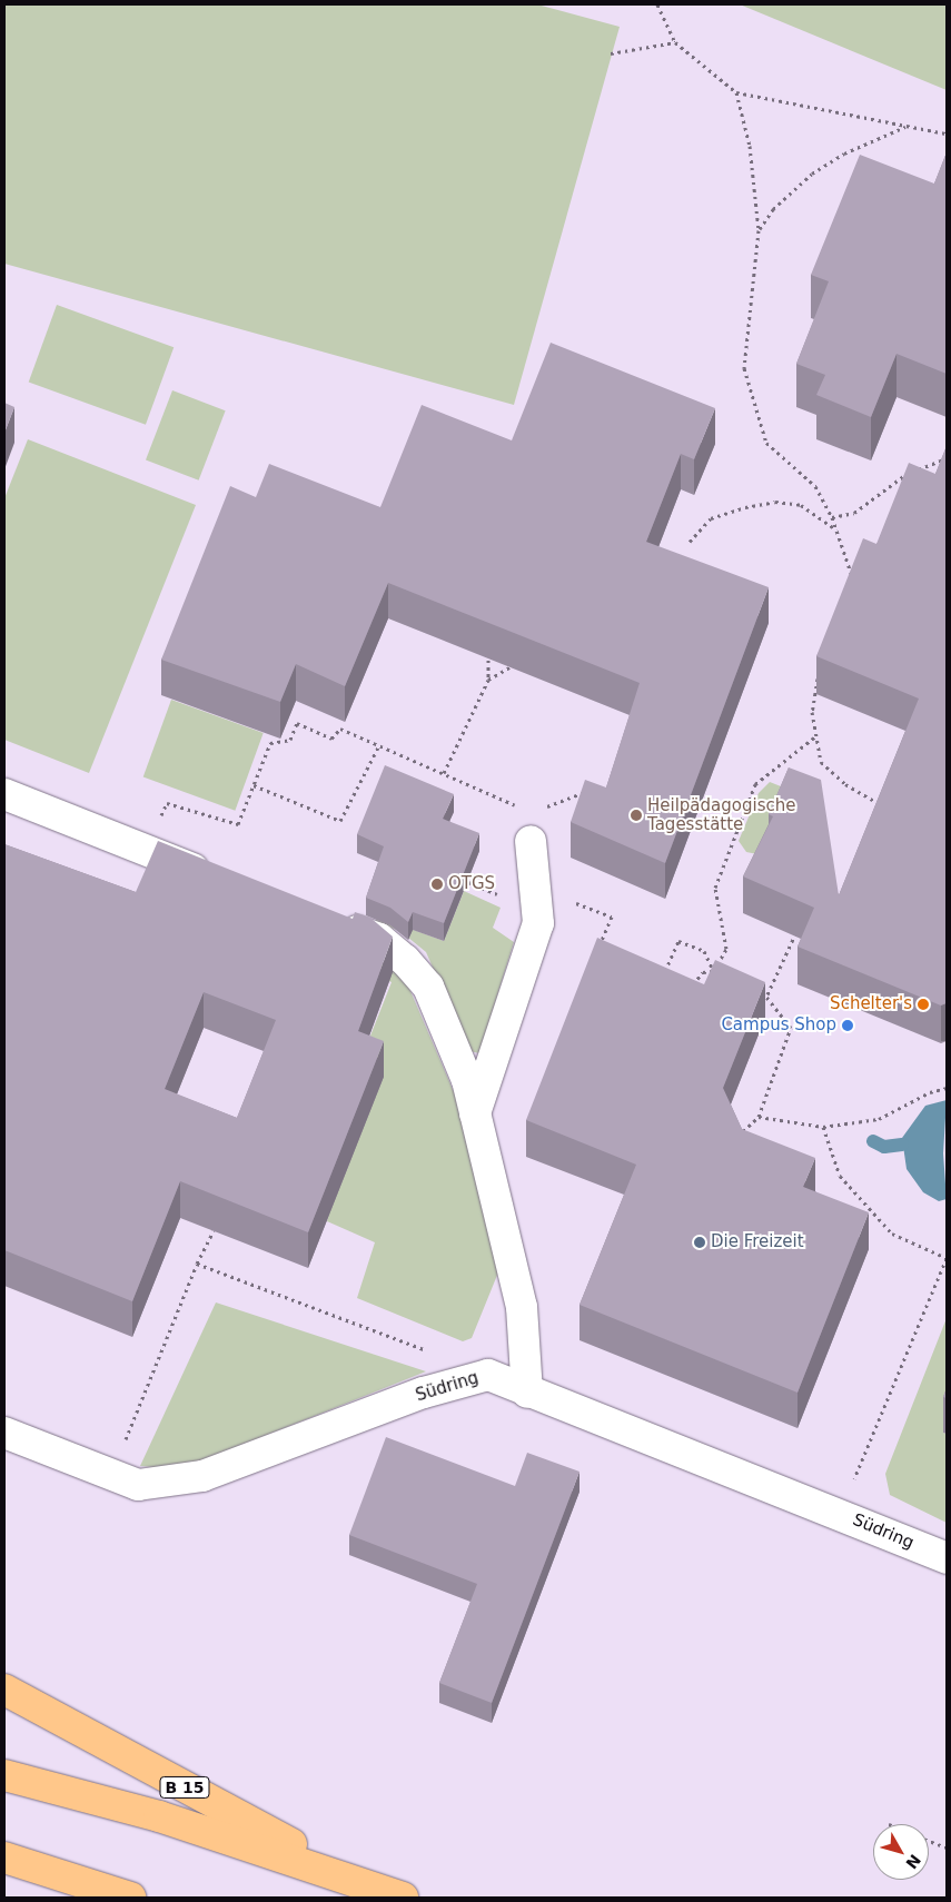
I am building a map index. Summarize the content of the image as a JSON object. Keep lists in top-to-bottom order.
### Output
{
  "streets": {
    "highway": ["B 15"],
    "lane": ["Südring"]
  },
  "places": [
    "Heilpädagogische Tagesstätte",
    "OTGS",
    "Schelter's",
    "Campus Shop",
    "Die Freizeit"
  ],
  "north": "bottom right"
}
